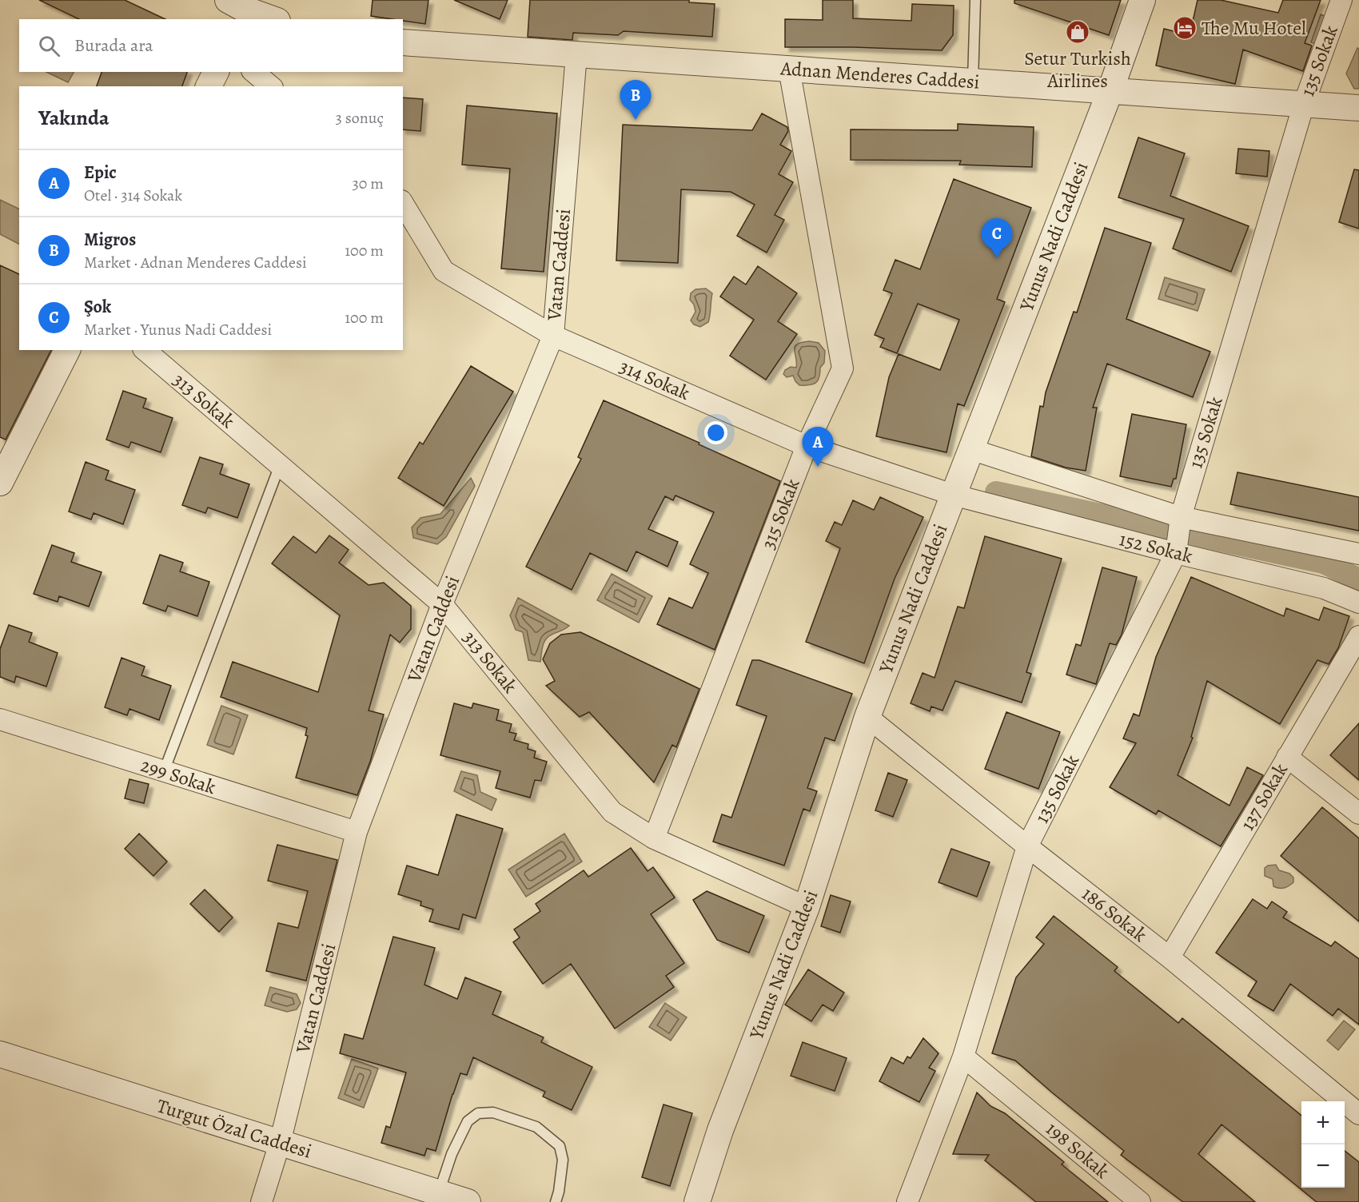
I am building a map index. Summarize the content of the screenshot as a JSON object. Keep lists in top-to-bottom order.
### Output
{
  "streets": {
    "street": [
      "135 Sokak",
      "Adnan Menderes Caddesi",
      "Yunus Nadi Caddesi",
      "Vatan Caddesi",
      "314 Sokak",
      "313 Sokak",
      "315 Sokak",
      "152 Sokak",
      "299 Sokak",
      "137 Sokak",
      "186 Sokak",
      "Turgut Özal Caddesi",
      "198 Sokak"
    ]
  },
  "crossings": [
    ["135 Sokak", "Adnan Menderes Caddesi"],
    ["135 Sokak", "152 Sokak"],
    ["135 Sokak", "186 Sokak"],
    ["135 Sokak", "198 Sokak"],
    ["Adnan Menderes Caddesi", "Yunus Nadi Caddesi"],
    ["Adnan Menderes Caddesi", "Vatan Caddesi"],
    ["Adnan Menderes Caddesi", "315 Sokak"],
    ["Yunus Nadi Caddesi", "314 Sokak"],
    ["Yunus Nadi Caddesi", "313 Sokak"],
    ["Yunus Nadi Caddesi", "152 Sokak"],
    ["Yunus Nadi Caddesi", "186 Sokak"],
    ["Vatan Caddesi", "314 Sokak"],
    ["Vatan Caddesi", "313 Sokak"],
    ["Vatan Caddesi", "299 Sokak"],
    ["Vatan Caddesi", "Turgut Özal Caddesi"],
    ["314 Sokak", "315 Sokak"],
    ["314 Sokak", "152 Sokak"],
    ["313 Sokak", "315 Sokak"],
    ["137 Sokak", "186 Sokak"]
  ],
  "places": {
    "hotel": ["The Mu Hotel"],
    "shop": ["Setur Turkish Airlines"]
  },
  "page": {
    "search": "Burada ara",
    "pins": ["B", "C", "A"],
    "heading": ["Yakında", "3 sonuç"],
    "list": [
      {
        "mark": "A",
        "name": "Epic",
        "note": "Otel · 314 Sokak",
        "value": "30 m"
      },
      {
        "mark": "B",
        "name": "Migros",
        "note": "Market · Adnan Menderes Caddesi",
        "value": "100 m"
      },
      {
        "mark": "C",
        "name": "Şok",
        "note": "Market · Yunus Nadi Caddesi",
        "value": "100 m"
      }
    ],
    "map_buttons": ["+", "−"]
  }
}
